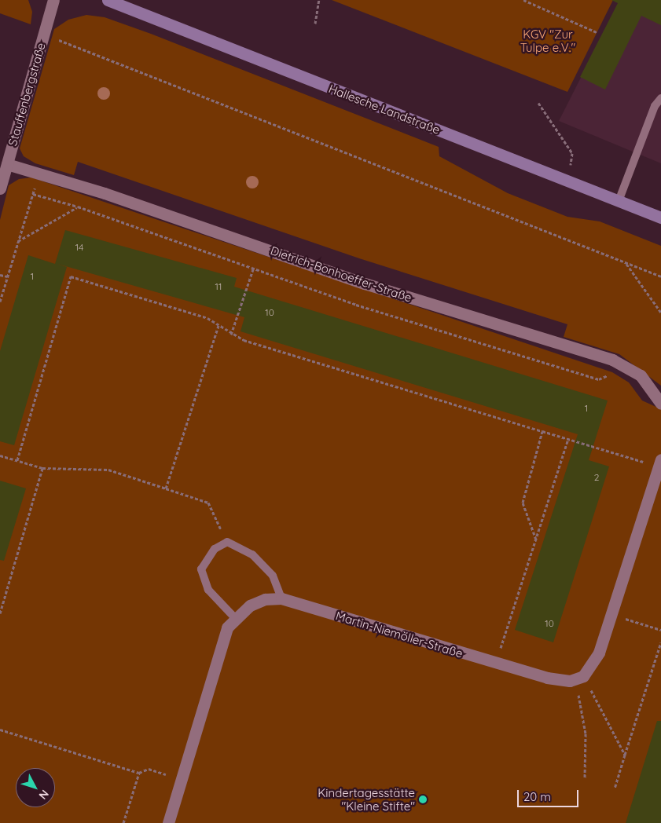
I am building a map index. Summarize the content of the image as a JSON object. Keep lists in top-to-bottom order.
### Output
{
  "streets": {
    "main road": ["Hallesche Landstraße"],
    "street": ["Stauffenbergstraße", "Dietrich-Bonhoeffer-Straße", "Martin-Niemöller-Straße"]
  },
  "crossings": [
    ["Stauffenbergstraße", "Dietrich-Bonhoeffer-Straße"]
  ],
  "parks": ["KGV \"Zur Tulpe e.V.\""],
  "places": ["Kindertagesstätte \"Kleine Stifte\""],
  "house_numbers": [
    "14",
    "1",
    "11",
    "10",
    "1",
    "2",
    "10"
  ],
  "scale_bar": "20 m",
  "north": "bottom right"
}
